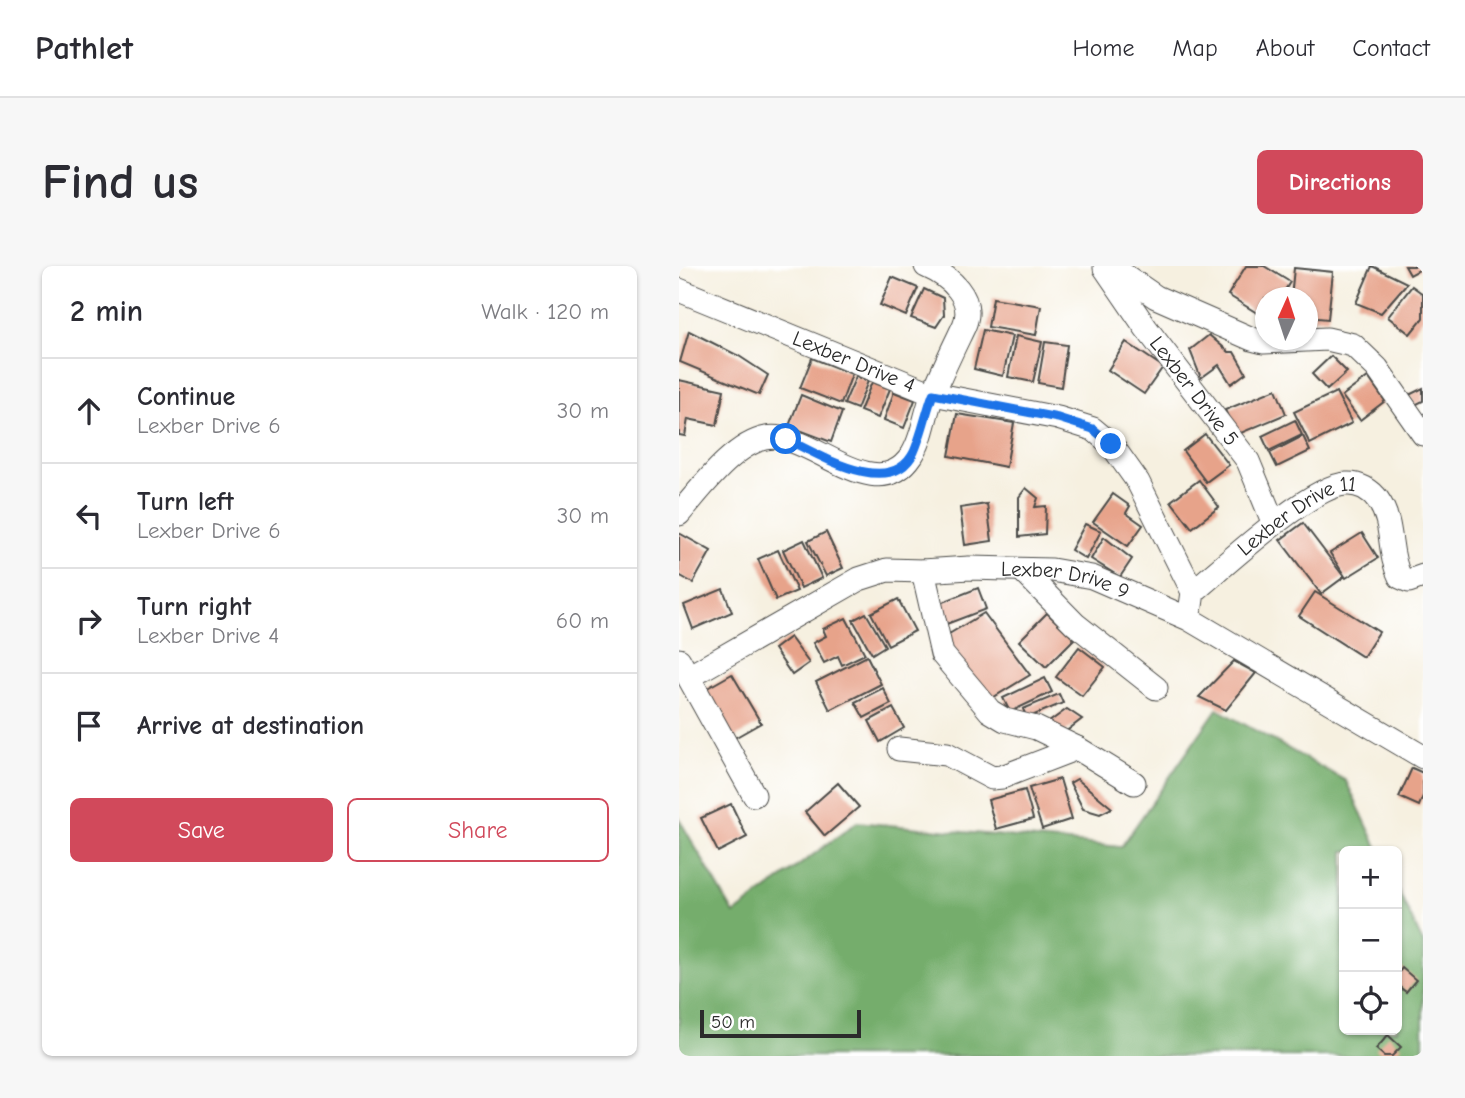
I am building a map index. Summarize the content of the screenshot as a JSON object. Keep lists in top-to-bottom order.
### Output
{
  "streets": {
    "street": [
      "Lexber Drive 4",
      "Lexber Drive 5",
      "Lexber Drive 11",
      "Lexber Drive 9"
    ]
  },
  "crossings": [
    ["Lexber Drive 4", "Lexber Drive 11"],
    ["Lexber Drive 5", "Lexber Drive 11"]
  ],
  "scale_bar": "50 m",
  "north": "top",
  "page": {
    "header": "Pathlet",
    "nav": [
      "Home",
      "Map",
      "About",
      "Contact"
    ],
    "buttons": [
      "Directions",
      ["Save", "Share"]
    ],
    "title": "Find us",
    "heading": ["2 min", "Walk · 120 m"],
    "list": [
      ["Continue", "Lexber Drive 6", "30 m"],
      ["Turn left", "Lexber Drive 6", "30 m"],
      ["Turn right", "Lexber Drive 4", "60 m"],
      "Arrive at destination"
    ],
    "map_buttons": ["+", "−"],
    "scale": "50 m"
  }
}
